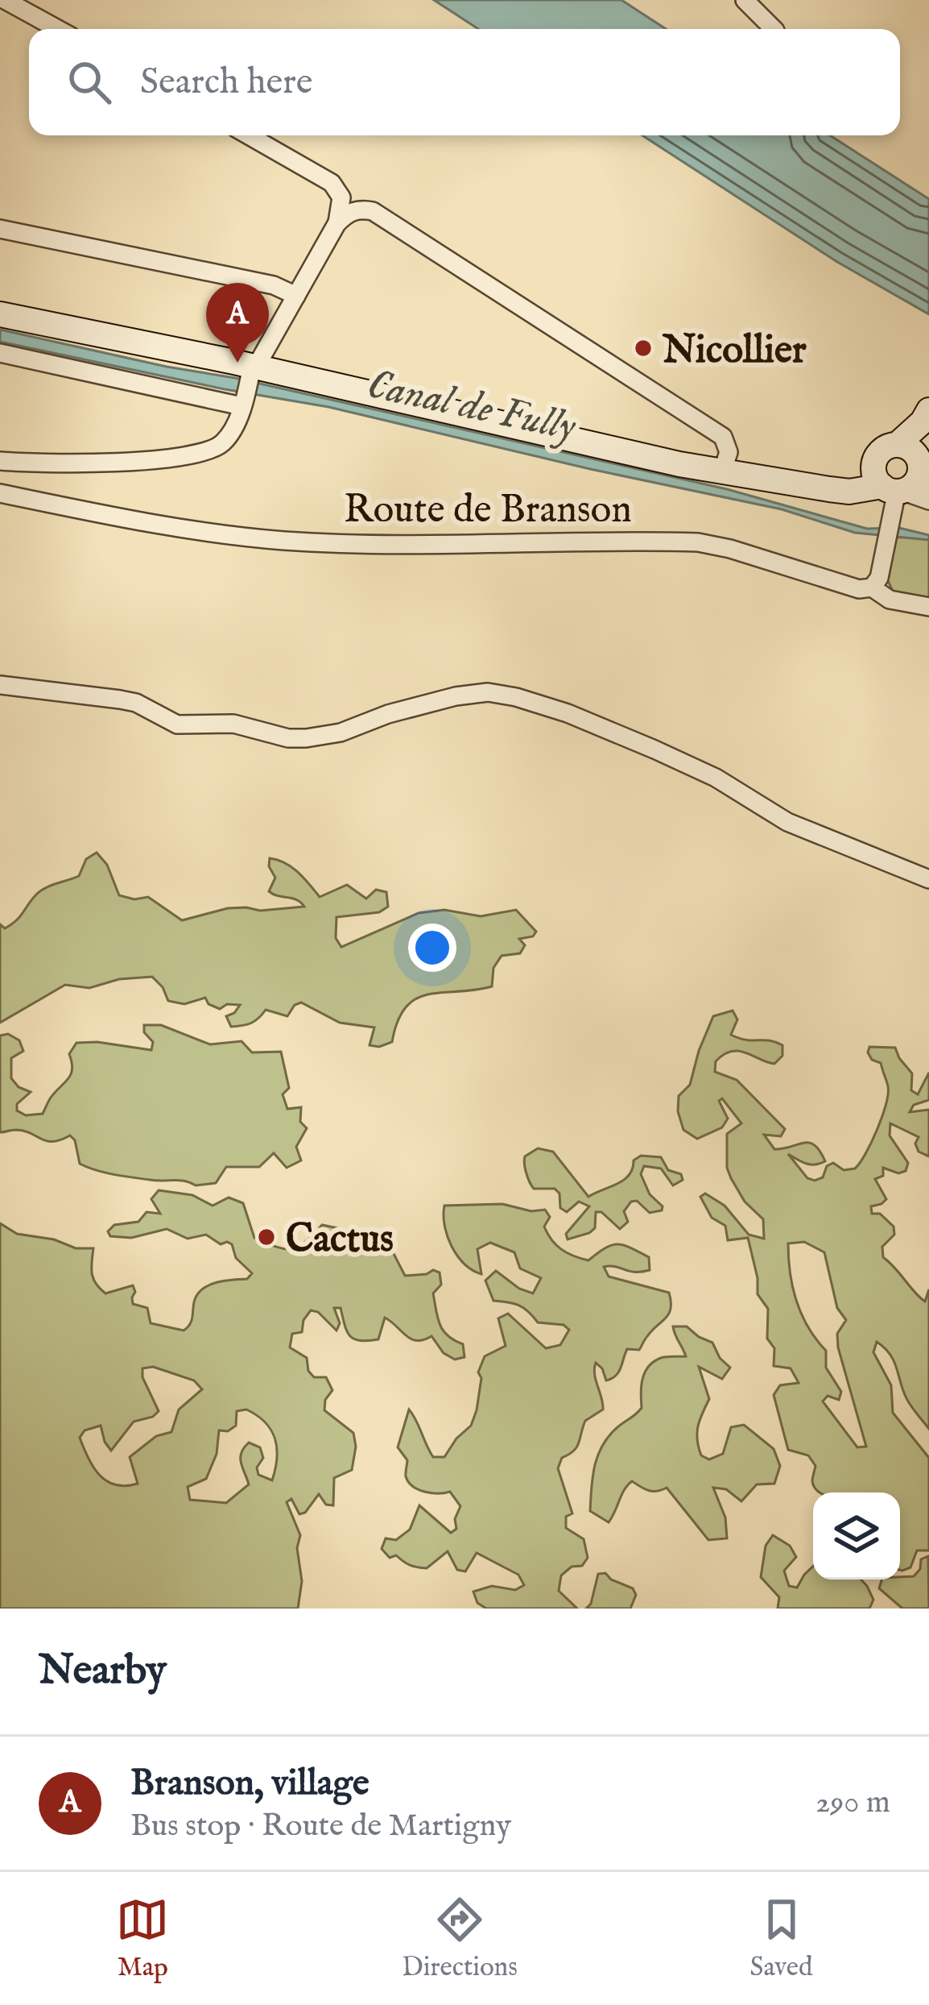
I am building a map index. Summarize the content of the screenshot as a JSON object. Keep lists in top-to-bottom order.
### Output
{
  "streets": {
    "street": ["Route de Branson"]
  },
  "water": ["Canal de Fully"],
  "places": ["Nicollier", "Cactus"],
  "page": {
    "search": "Search here",
    "pins": "A",
    "heading": "Nearby",
    "list": [
      {
        "mark": "A",
        "name": "Branson, village",
        "note": "Bus stop · Route de Martigny",
        "value": "290 m"
      }
    ],
    "nav": ["Map", "Directions", "Saved"]
  }
}
